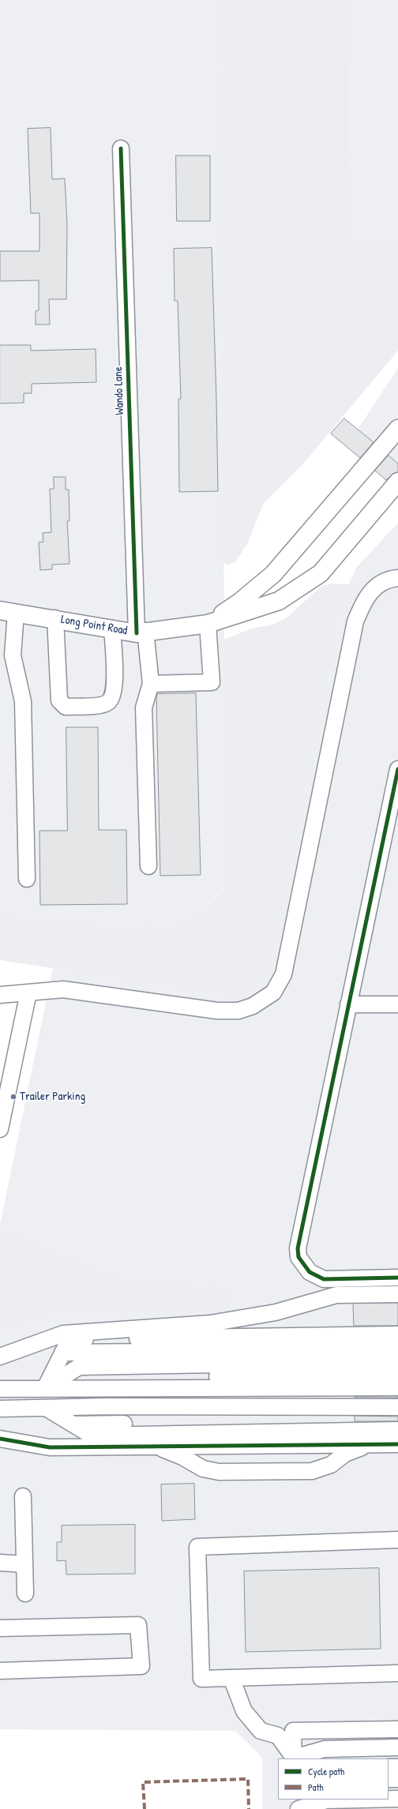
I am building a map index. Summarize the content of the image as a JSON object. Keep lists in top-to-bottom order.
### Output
{
  "streets": {
    "main road": ["Long Point Road"],
    "street": ["Wando Lane"]
  },
  "crossings": [
    ["Wando Lane", "Long Point Road"]
  ],
  "places": ["Trailer Parking"],
  "legend": ["Cycle path", "Path"]
}
